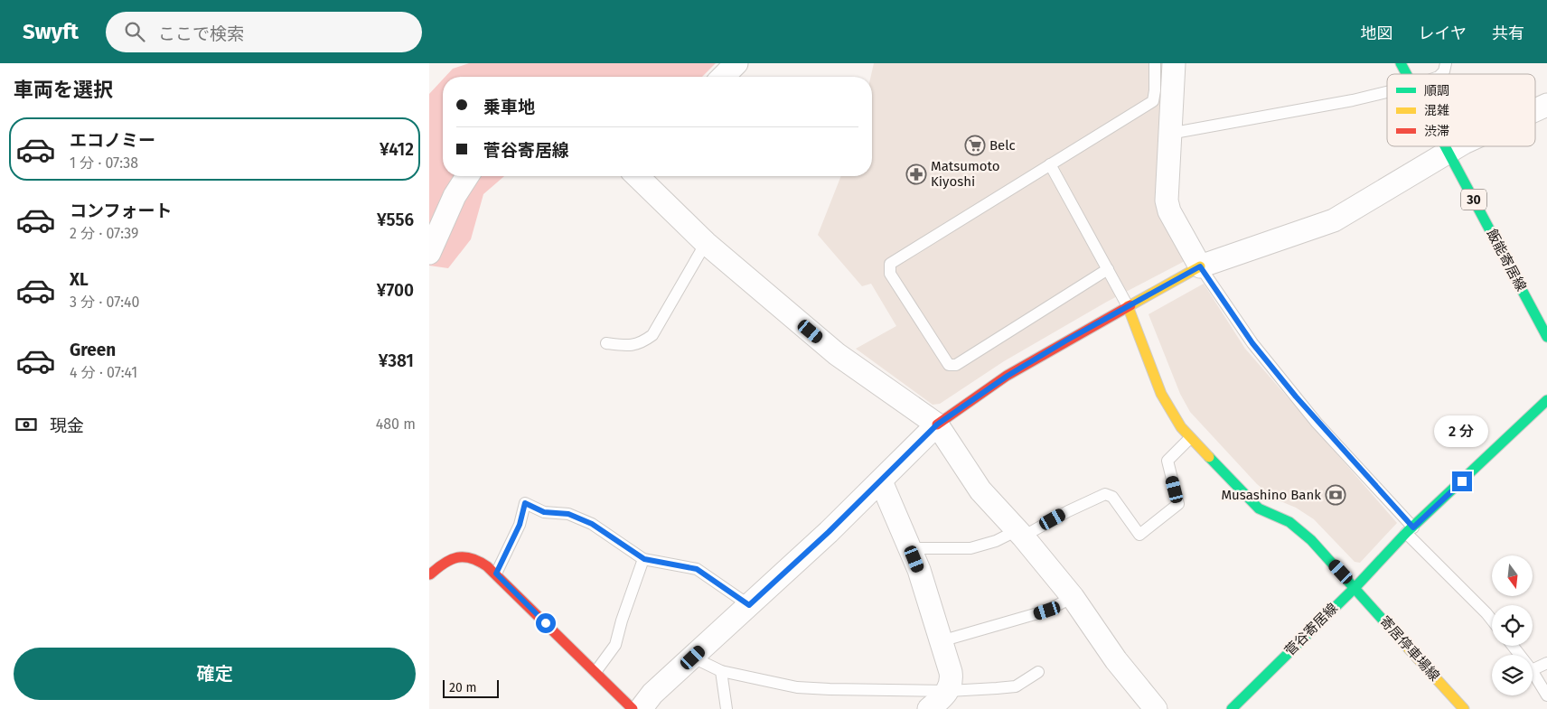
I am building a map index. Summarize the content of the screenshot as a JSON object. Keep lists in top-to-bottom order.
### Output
{
  "streets": {
    "street": [
      "30",
      "飯能寄居線",
      "菅谷寄居線",
      "寄居停車場線"
    ]
  },
  "crossings": [
    ["菅谷寄居線", "寄居停車場線"]
  ],
  "places": {
    "supermarket": ["Belc"],
    "pharmacy": ["Matsumoto Kiyoshi"],
    "bank": ["Musashino Bank"]
  },
  "legend": ["順調", "混雑", "渋滞"],
  "scale_bar": "20 m",
  "north": "bottom",
  "page": {
    "header": "Swyft",
    "search": "ここで検索",
    "nav": ["地図", "レイヤ", "共有"],
    "heading": "車両を選択",
    "banner": ["乗車地", "菅谷寄居線"],
    "list": [
      {
        "name": "エコノミー",
        "note": "1 分 · 07:38",
        "value": "¥412"
      },
      {
        "name": "コンフォート",
        "note": "2 分 · 07:39",
        "value": "¥556"
      },
      {
        "name": "XL",
        "note": "3 分 · 07:40",
        "value": "¥700"
      },
      {
        "name": "Green",
        "note": "4 分 · 07:41",
        "value": "¥381"
      }
    ],
    "pay": ["現金", "480 m"],
    "bubble": "2 分",
    "buttons": "確定",
    "scale": "20 m"
  }
}
